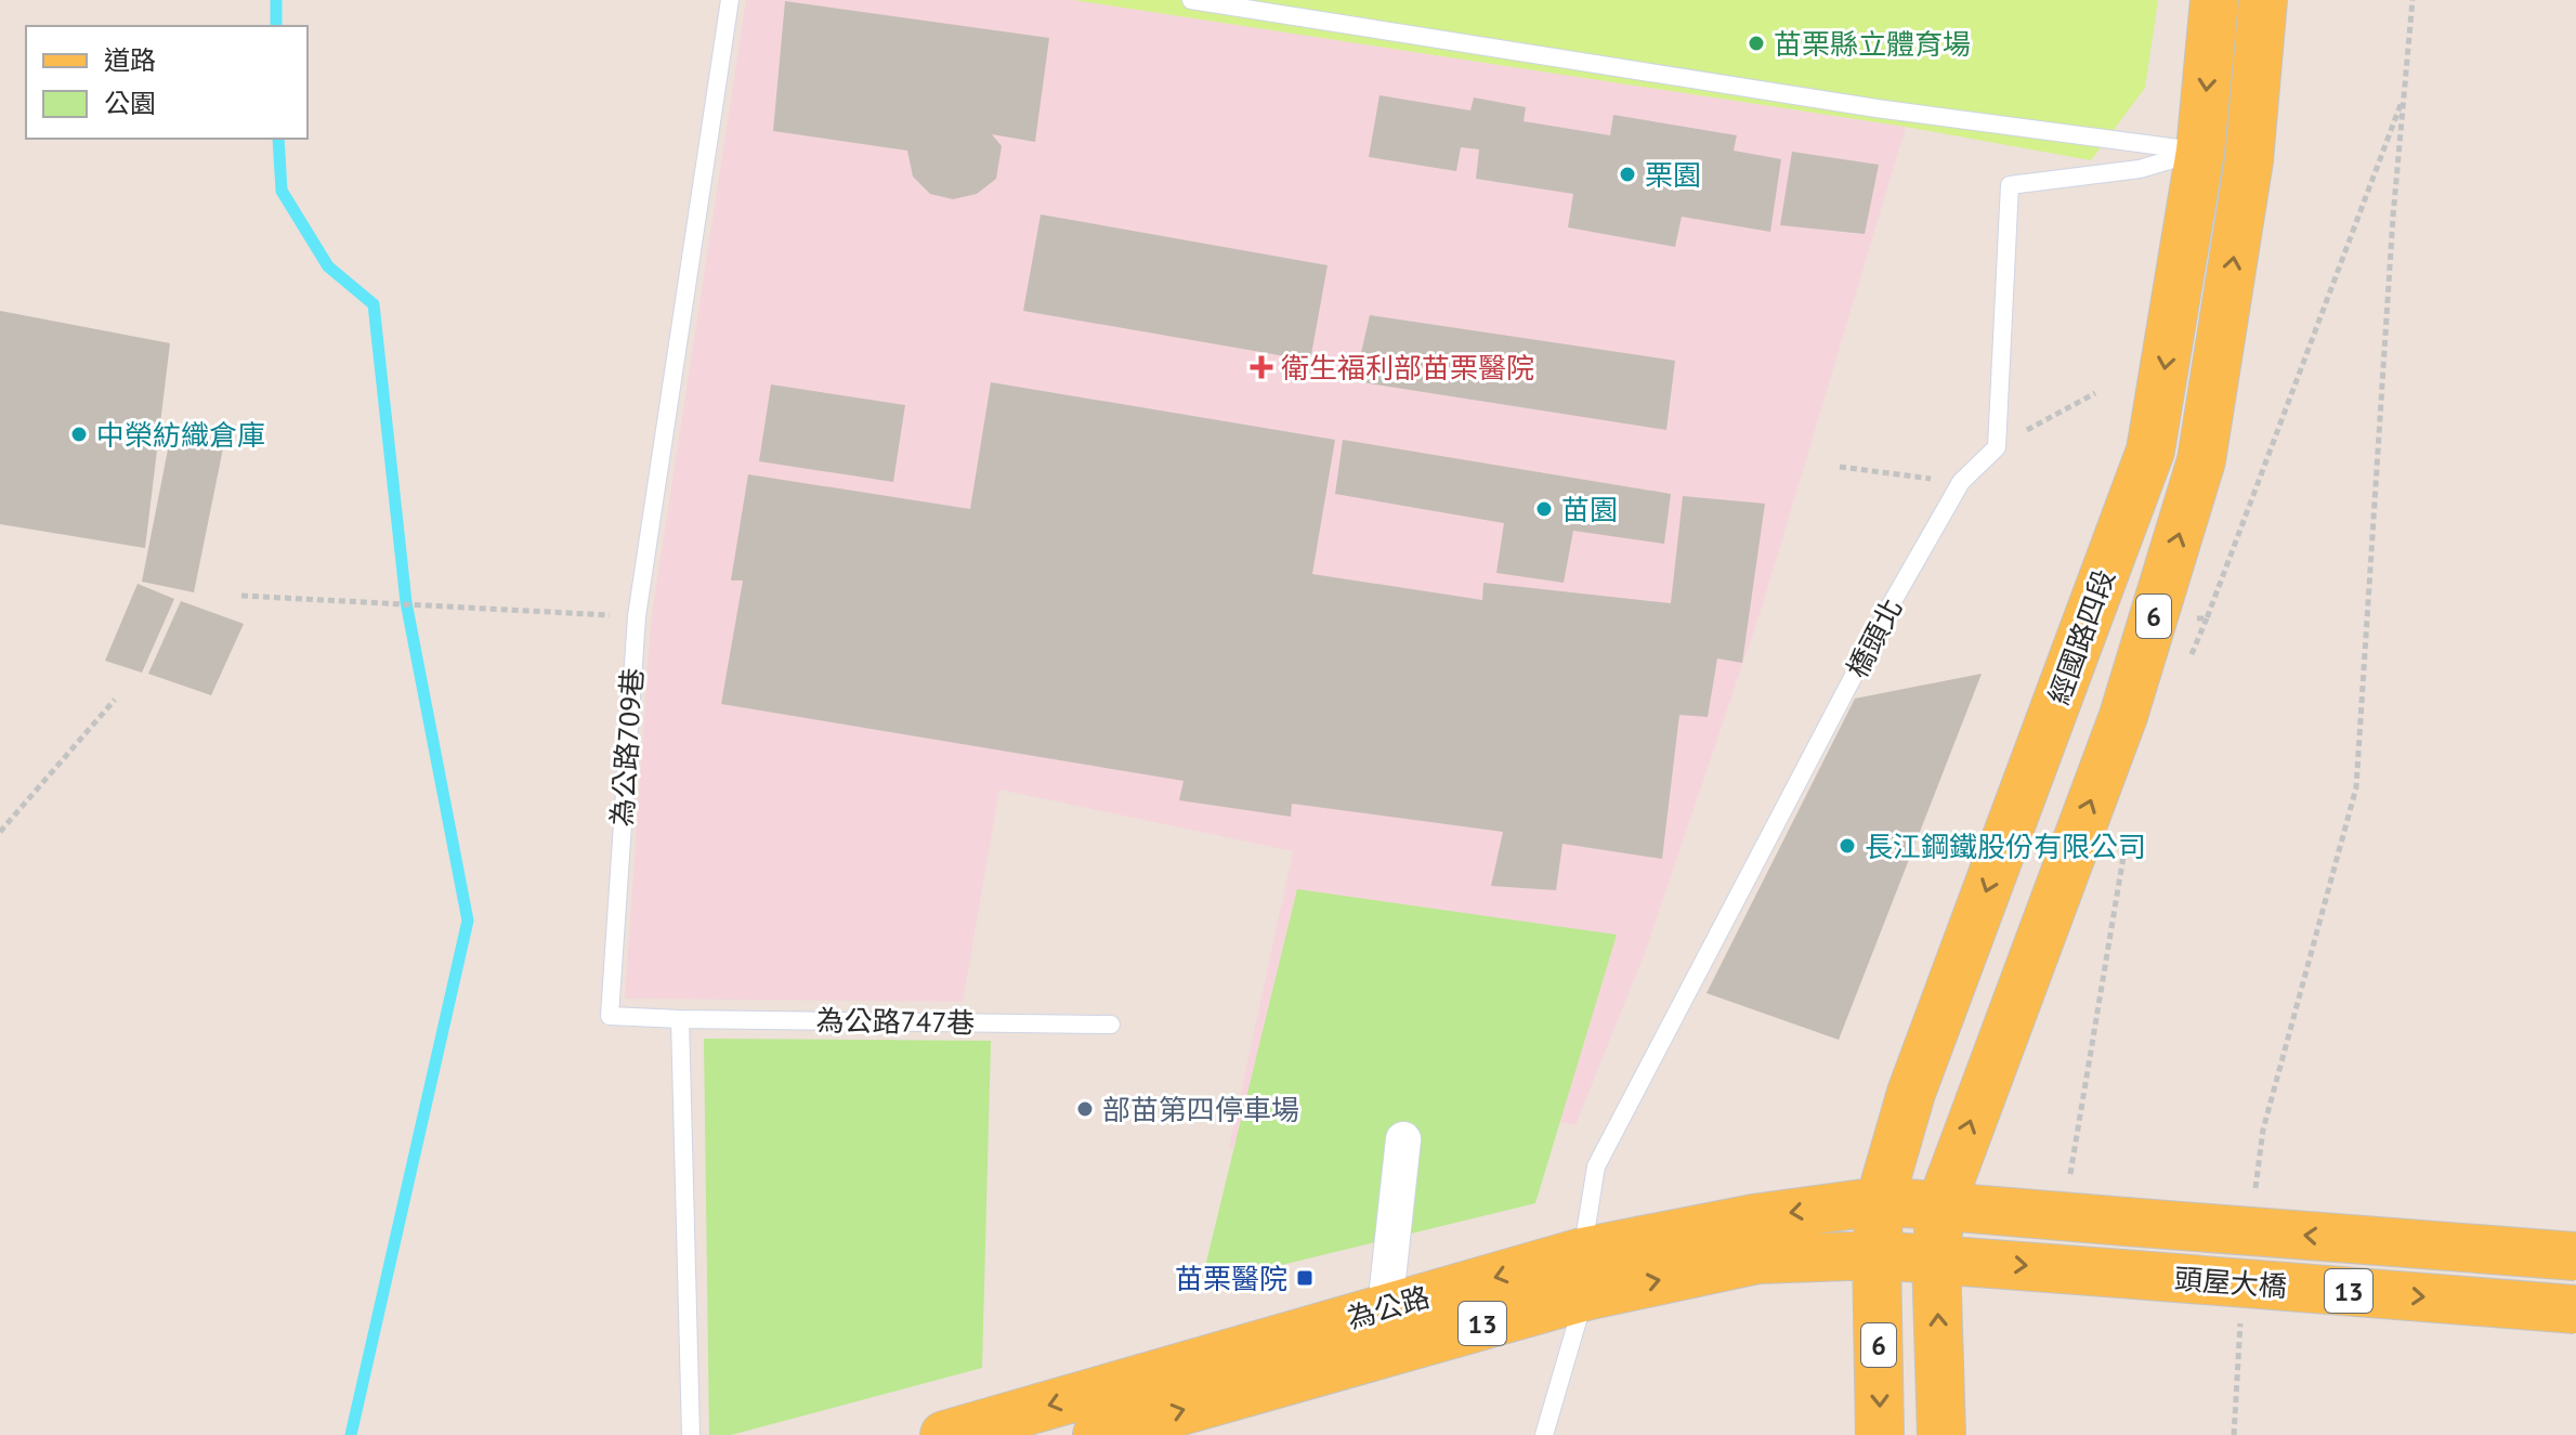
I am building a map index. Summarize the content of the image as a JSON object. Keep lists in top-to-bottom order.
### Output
{
  "streets": {
    "main road": [
      "6",
      "經國路四段",
      "頭屋大橋",
      "13",
      "為公路"
    ],
    "lane": ["橋頭北", "為公路709巷", "為公路747巷"]
  },
  "crossings": [
    ["6", "經國路四段"],
    ["6", "頭屋大橋"],
    ["6", "為公路"],
    ["經國路四段", "為公路"],
    ["橋頭北", "為公路"],
    ["為公路709巷", "為公路747巷"],
    ["頭屋大橋", "為公路"]
  ],
  "places": {
    "other": [
      "苗栗縣立體育場",
      "栗園",
      "中榮紡織倉庫",
      "苗園",
      "長江鋼鐵股份有限公司",
      "部苗第四停車場"
    ],
    "health": ["衛生福利部苗栗醫院"],
    "transit": ["苗栗醫院"]
  },
  "legend": ["道路", "公園"]
}
